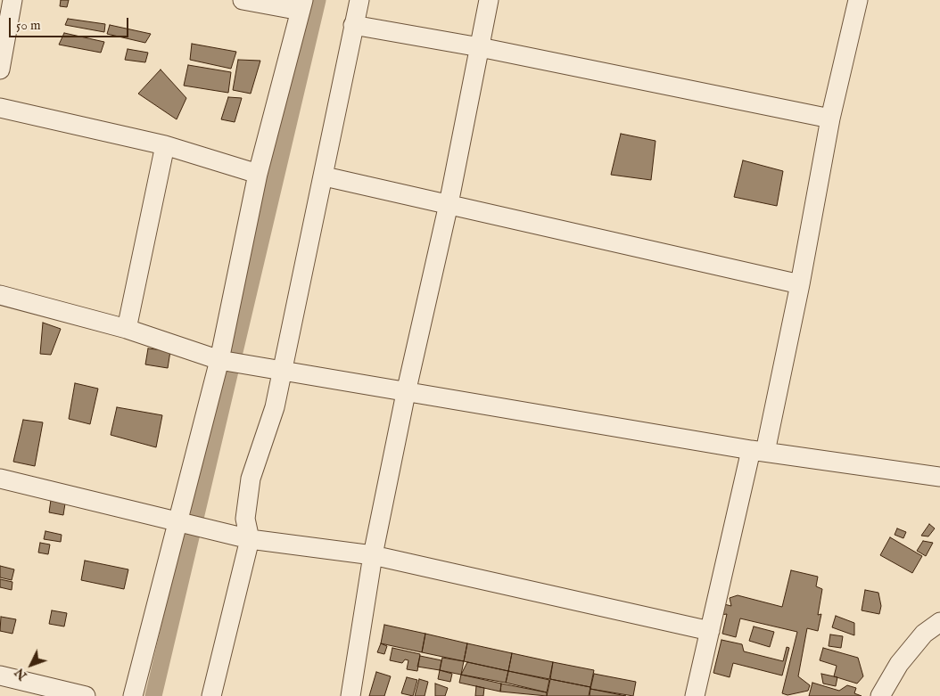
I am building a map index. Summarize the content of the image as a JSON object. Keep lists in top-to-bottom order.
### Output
{
  "scale_bar": "50 m",
  "north": "bottom left"
}
